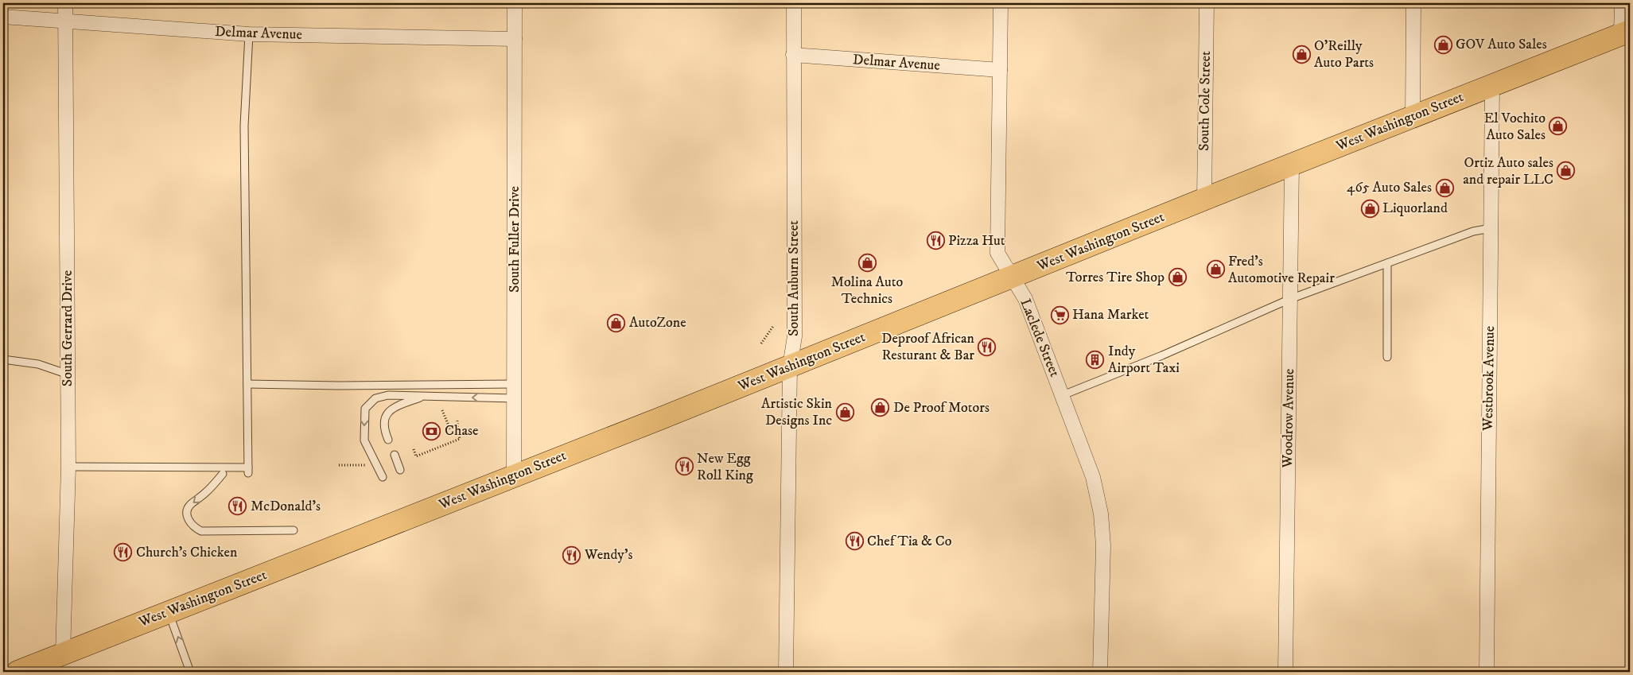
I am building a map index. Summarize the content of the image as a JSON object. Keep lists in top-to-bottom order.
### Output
{
  "streets": {
    "main road": ["West Washington Street"],
    "street": [
      "Delmar Avenue",
      "South Cole Street",
      "South Fuller Drive",
      "South Auburn Street",
      "South Gerrard Drive",
      "Laclede Street",
      "Westbrook Avenue",
      "Woodrow Avenue"
    ]
  },
  "crossings": [
    ["Delmar Avenue", "South Fuller Drive"],
    ["Delmar Avenue", "South Auburn Street"],
    ["Delmar Avenue", "South Gerrard Drive"],
    ["Delmar Avenue", "Laclede Street"],
    ["South Cole Street", "West Washington Street"],
    ["West Washington Street", "South Fuller Drive"],
    ["West Washington Street", "South Auburn Street"],
    ["West Washington Street", "South Gerrard Drive"],
    ["West Washington Street", "Laclede Street"],
    ["West Washington Street", "Westbrook Avenue"],
    ["West Washington Street", "Woodrow Avenue"]
  ],
  "places": {
    "shop": [
      "GOV Auto Sales",
      "O'Reilly Auto Parts",
      "El Vochito Auto Sales",
      "Ortiz Auto sales and repair LLC",
      "465 Auto Sales",
      "Liquorland",
      "Molina Auto Technics",
      "Fred's Automotive Repair",
      "Torres Tire Shop",
      "AutoZone",
      "De Proof Motors",
      "Artistic Skin Designs Inc"
    ],
    "restaurant": [
      "Pizza Hut",
      "Deproof African Resturant & Bar",
      "New Egg Roll King",
      "McDonald's",
      "Chef Tia & Co",
      "Church's Chicken",
      "Wendy's"
    ],
    "supermarket": ["Hana Market"],
    "building": ["Indy Airport Taxi"],
    "bank": ["Chase"]
  }
}
